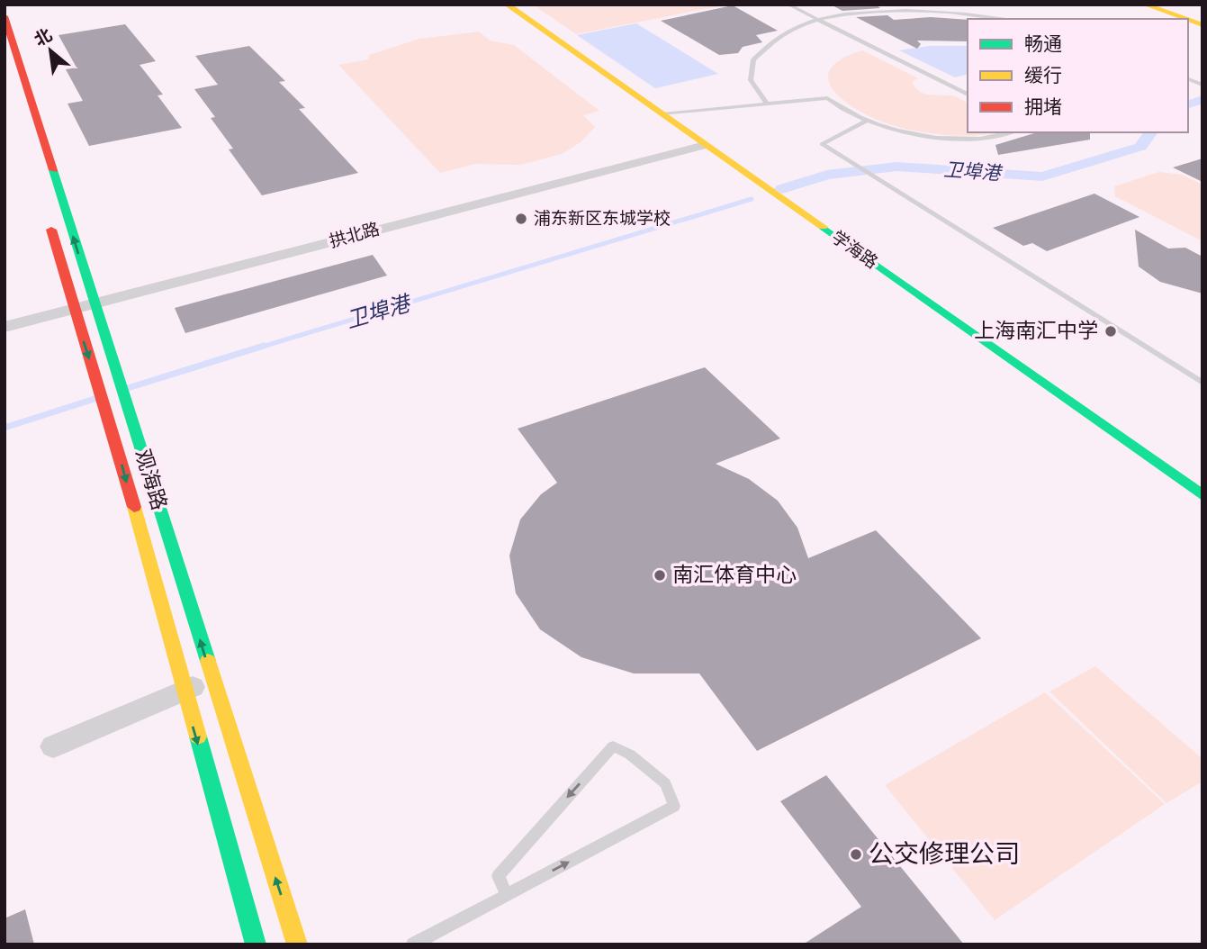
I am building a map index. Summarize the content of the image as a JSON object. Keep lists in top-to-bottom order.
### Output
{
  "streets": {
    "main road": ["学海路", "观海路"],
    "street": ["拱北路"]
  },
  "crossings": [
    ["拱北路", "学海路"],
    ["拱北路", "观海路"]
  ],
  "water": ["卫埠港"],
  "places": [
    "浦东新区东城学校",
    "上海南汇中学",
    "南汇体育中心",
    "公交修理公司"
  ],
  "legend": ["畅通", "缓行", "拥堵"],
  "north": "top left"
}
